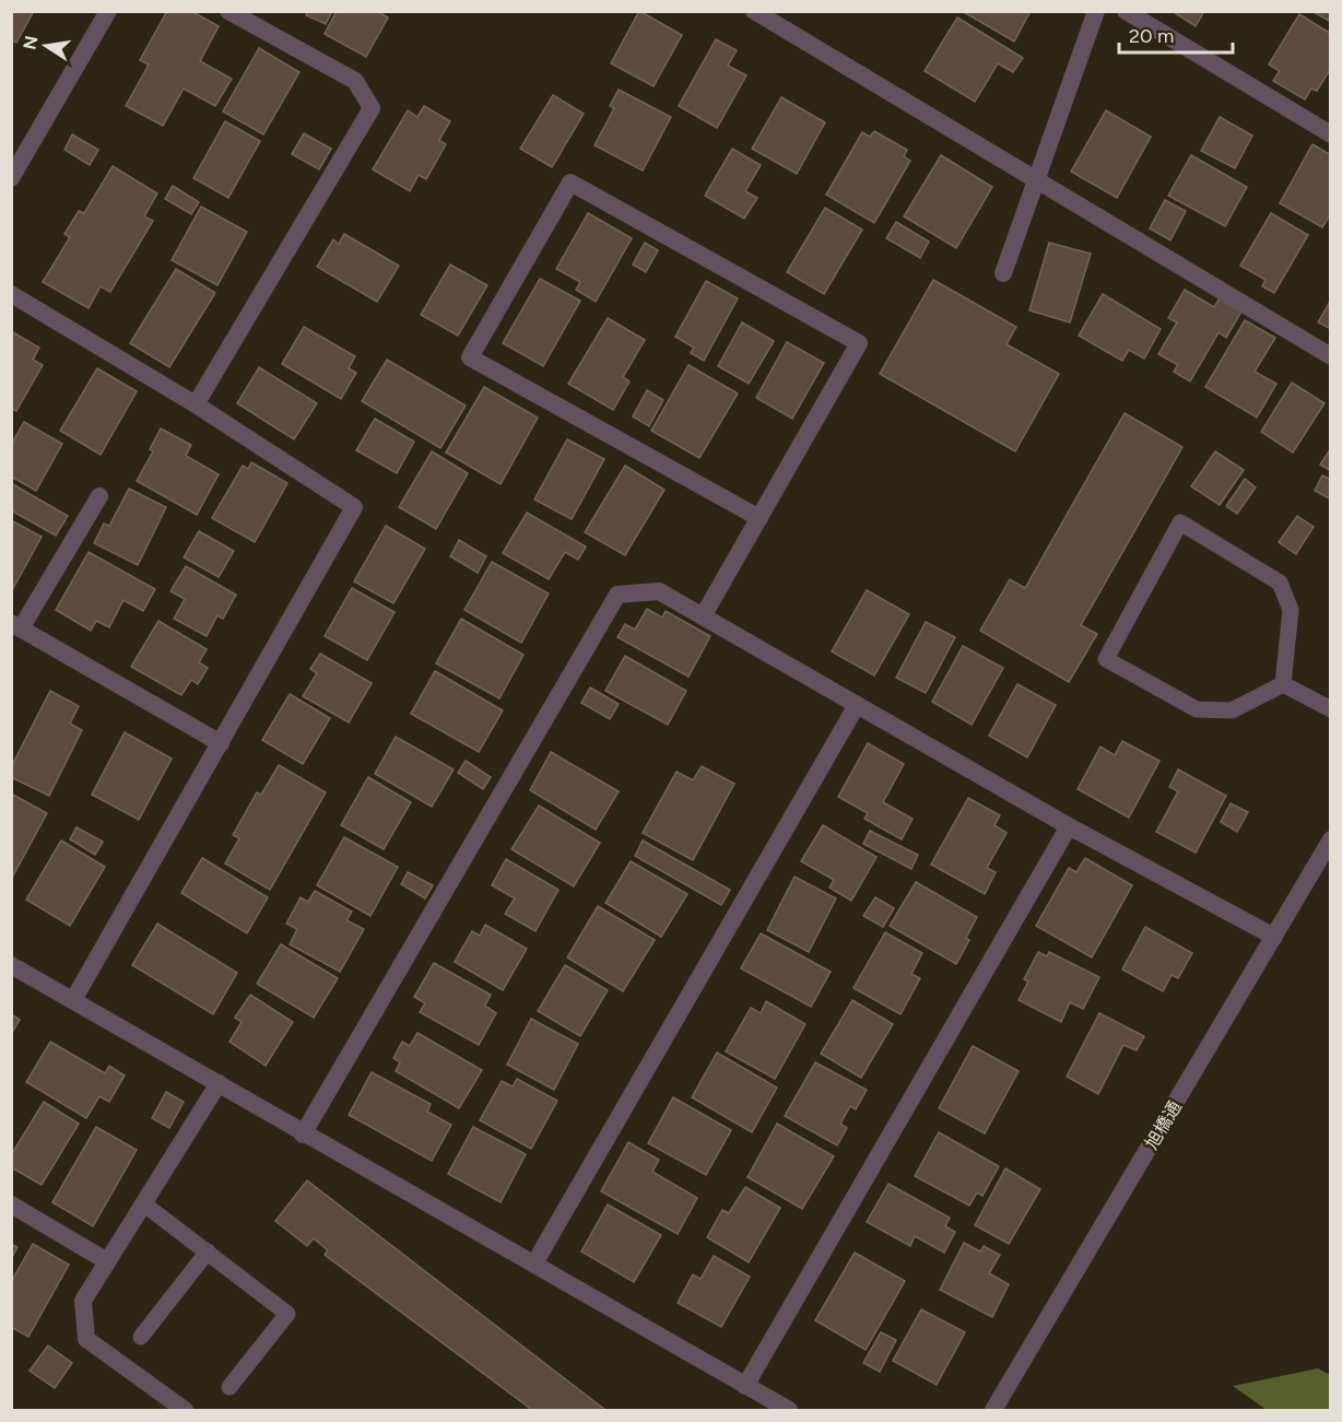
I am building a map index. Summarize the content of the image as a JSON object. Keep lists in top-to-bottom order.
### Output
{
  "streets": {
    "street": ["旭橋通"]
  },
  "scale_bar": "20 m",
  "north": "left"
}
